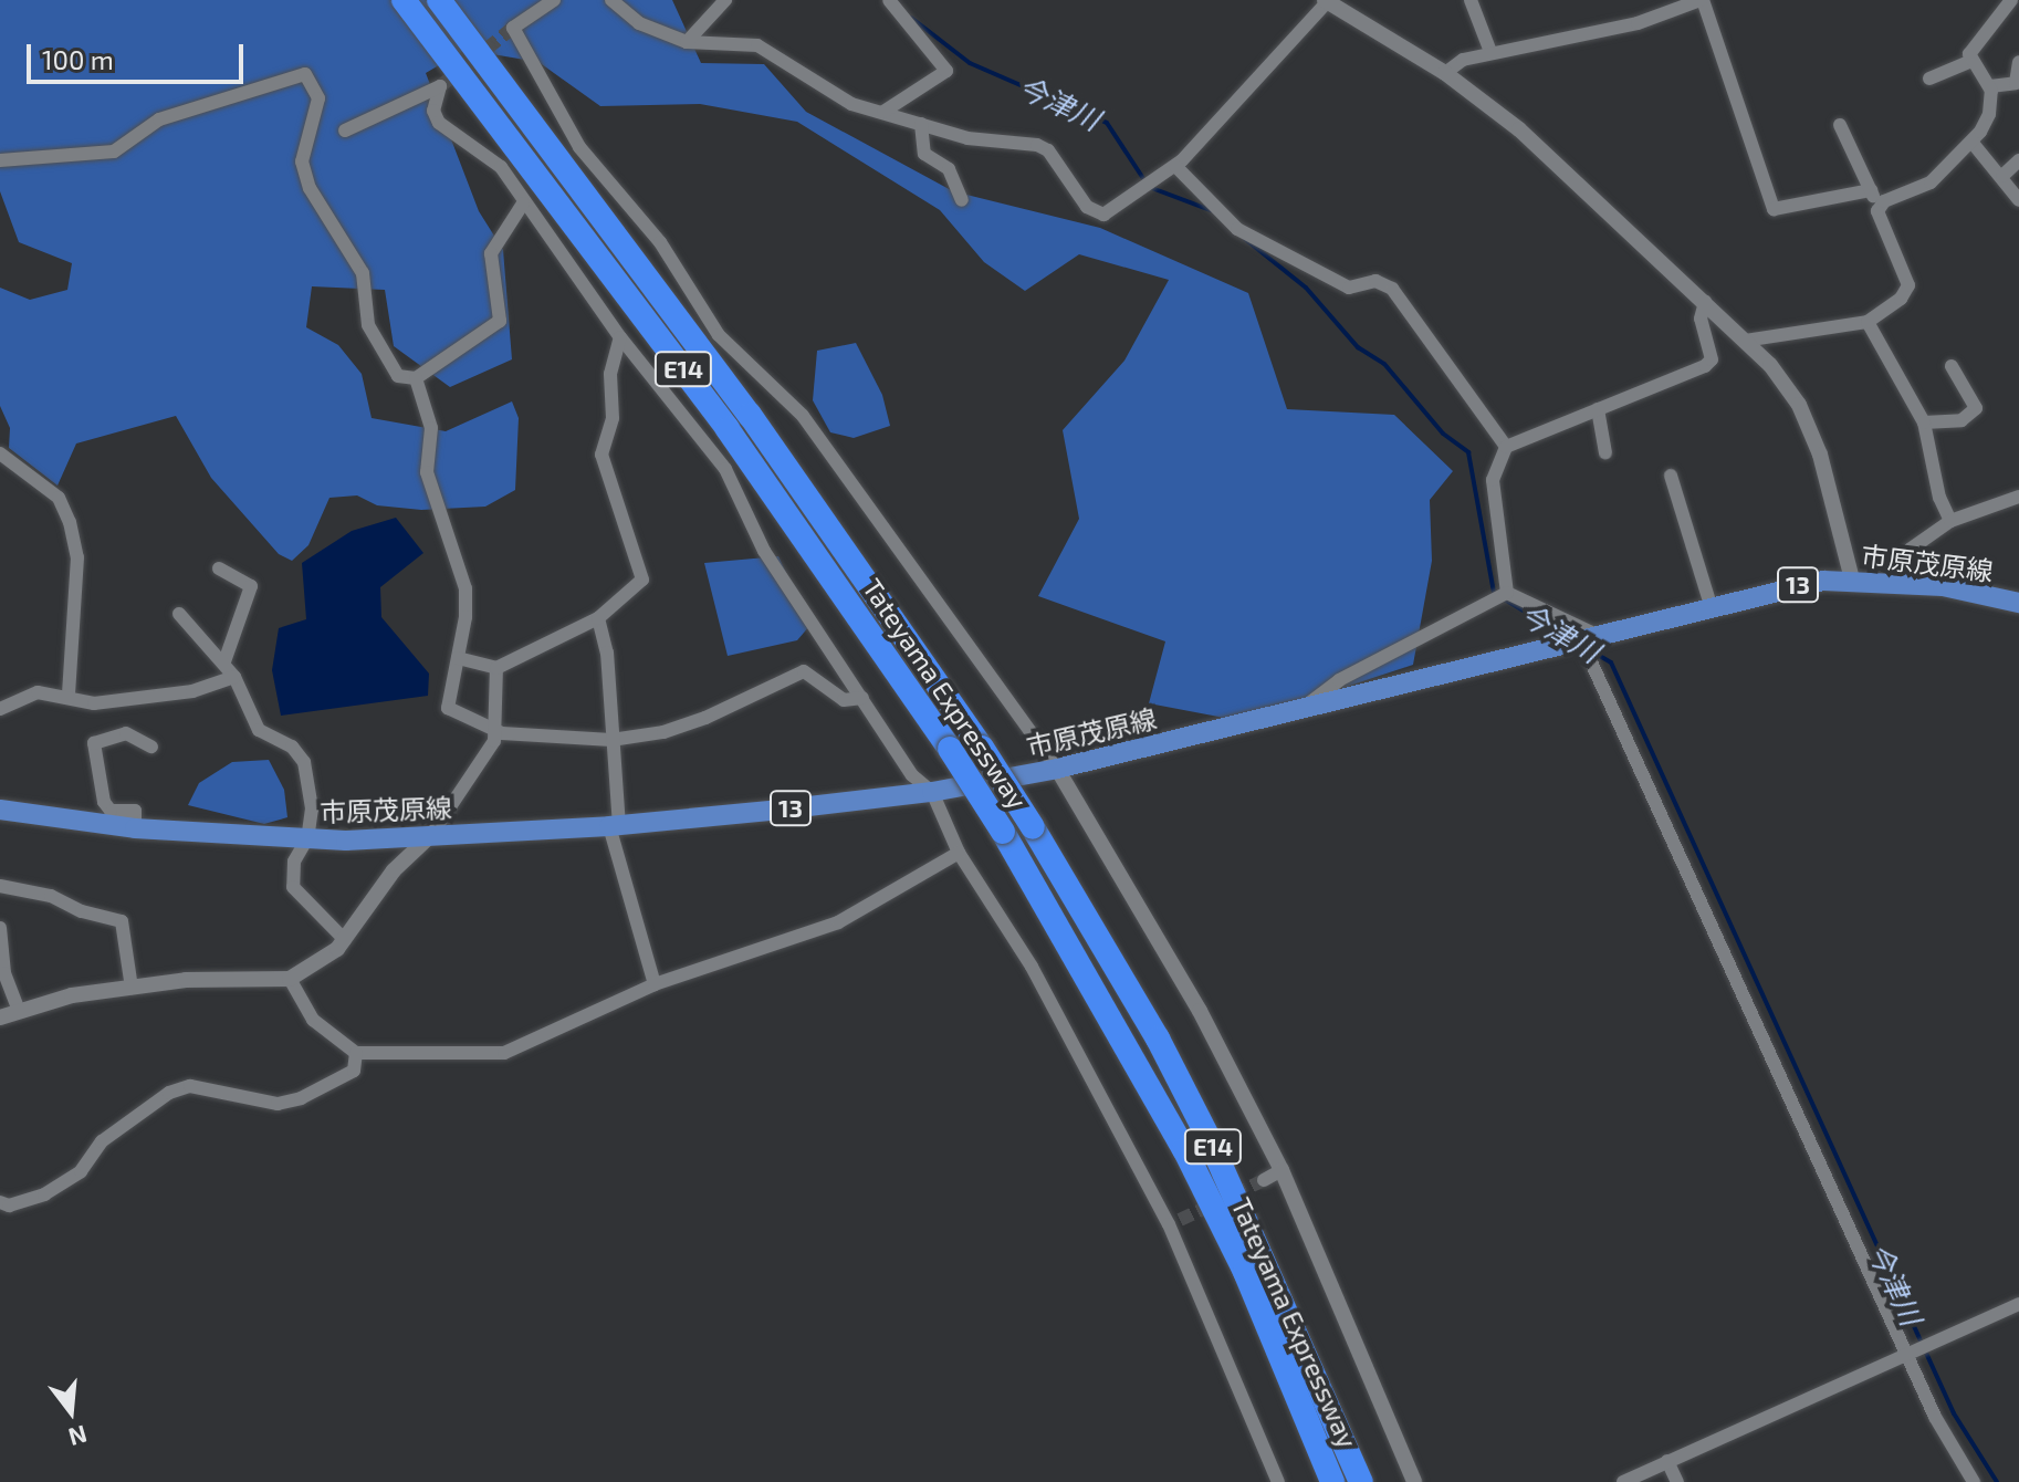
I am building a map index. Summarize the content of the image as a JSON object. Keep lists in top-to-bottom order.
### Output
{
  "streets": {
    "highway": ["E14", "Tateyama Expressway"],
    "main road": ["市原茂原線", "13"]
  },
  "water": ["今津川"],
  "scale_bar": "100 m",
  "north": "bottom"
}
